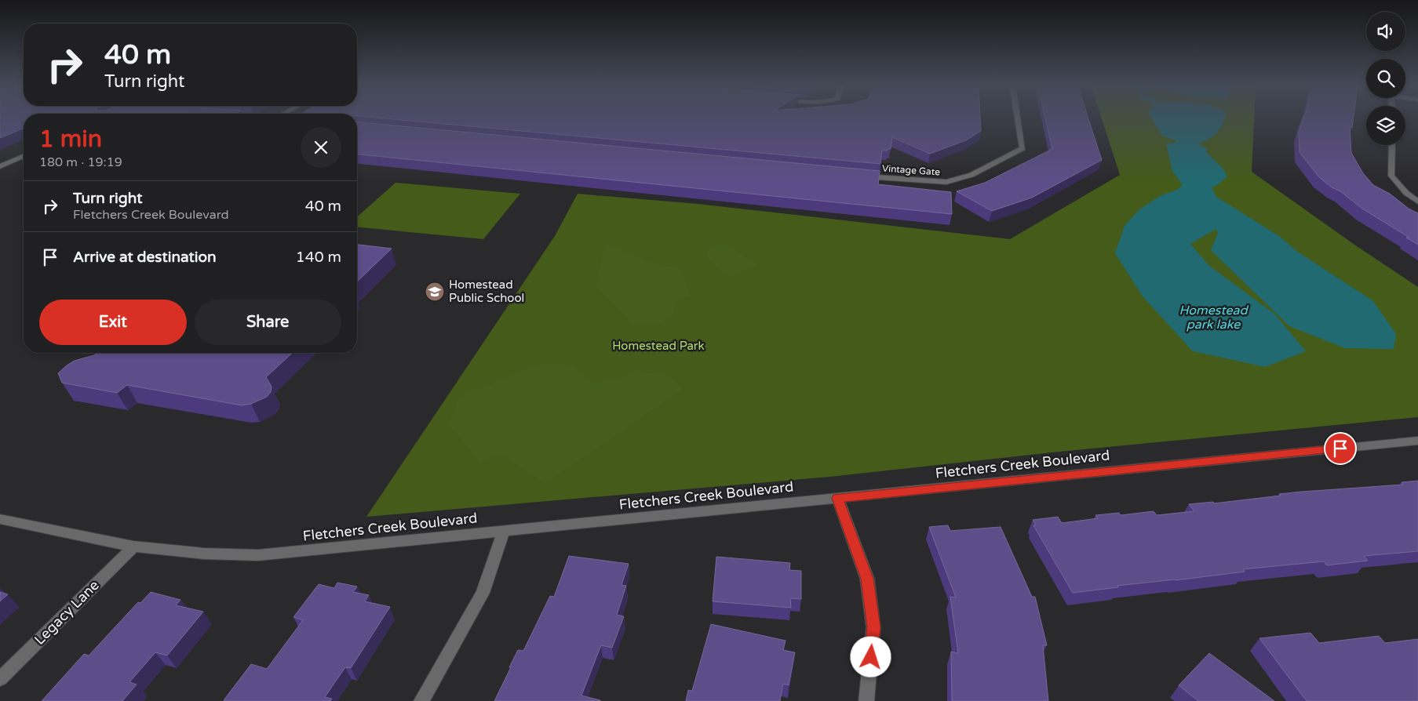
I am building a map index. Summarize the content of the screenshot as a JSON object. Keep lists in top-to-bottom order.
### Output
{
  "streets": {
    "street": ["Vintage Gate", "Fletchers Creek Boulevard", "Legacy Lane"]
  },
  "crossings": [
    ["Fletchers Creek Boulevard", "Legacy Lane"]
  ],
  "water": ["Homestead park lake"],
  "parks": ["Homestead Park"],
  "places": {
    "school or university": ["Homestead Public School"]
  },
  "page": {
    "turn": ["40 m", "Turn right"],
    "heading": ["1 min", "180 m · 19:19"],
    "list": [
      {
        "name": "Turn right",
        "note": "Fletchers Creek Boulevard",
        "value": "40 m"
      },
      {
        "name": "Arrive at destination",
        "value": "140 m"
      }
    ],
    "buttons": ["Exit", "Share"]
  }
}
